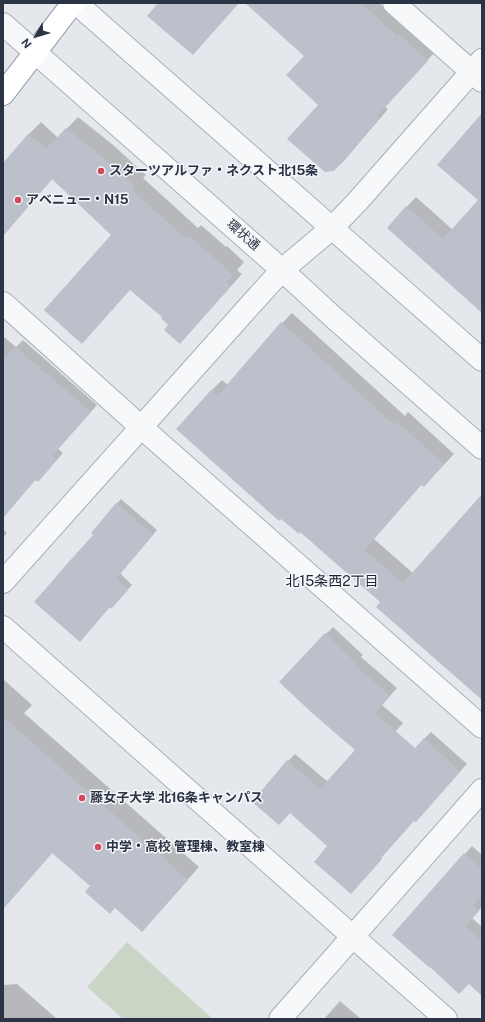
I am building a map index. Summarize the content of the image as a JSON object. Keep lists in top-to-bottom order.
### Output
{
  "streets": {
    "street": ["環状通"]
  },
  "districts": ["北15条西2丁目"],
  "places": [
    "スターツアルファ・ネクスト北15条",
    "アベニュー・N15",
    "藤女子大学 北16条キャンパス",
    "中学・高校 管理棟、教室棟"
  ],
  "north": "bottom left"
}
